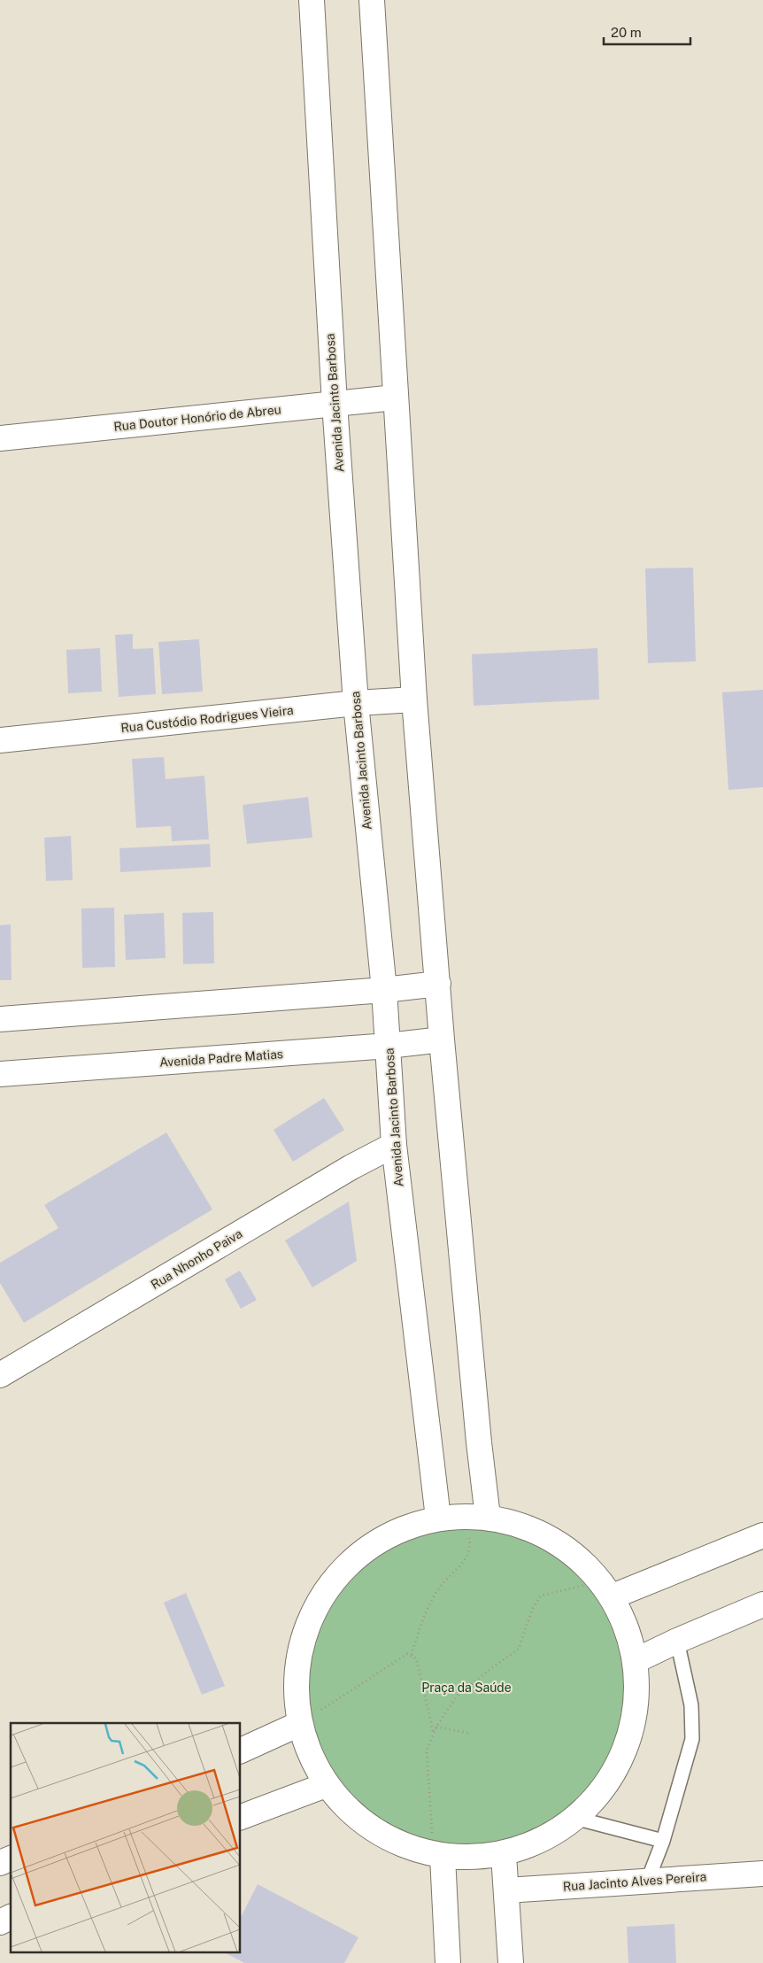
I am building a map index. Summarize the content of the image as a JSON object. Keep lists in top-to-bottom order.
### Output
{
  "streets": {
    "main road": [
      "Avenida Jacinto Barbosa",
      "Rua Doutor Honório de Abreu",
      "Rua Custódio Rodrigues Vieira",
      "Avenida Padre Matias",
      "Rua Nhonho Paiva",
      "Rua Jacinto Alves Pereira"
    ]
  },
  "crossings": [
    ["Avenida Jacinto Barbosa", "Rua Doutor Honório de Abreu"],
    ["Avenida Jacinto Barbosa", "Rua Custódio Rodrigues Vieira"],
    ["Avenida Jacinto Barbosa", "Avenida Padre Matias"],
    ["Avenida Jacinto Barbosa", "Rua Nhonho Paiva"]
  ],
  "parks": ["Praça da Saúde"],
  "scale_bar": "20 m"
}
